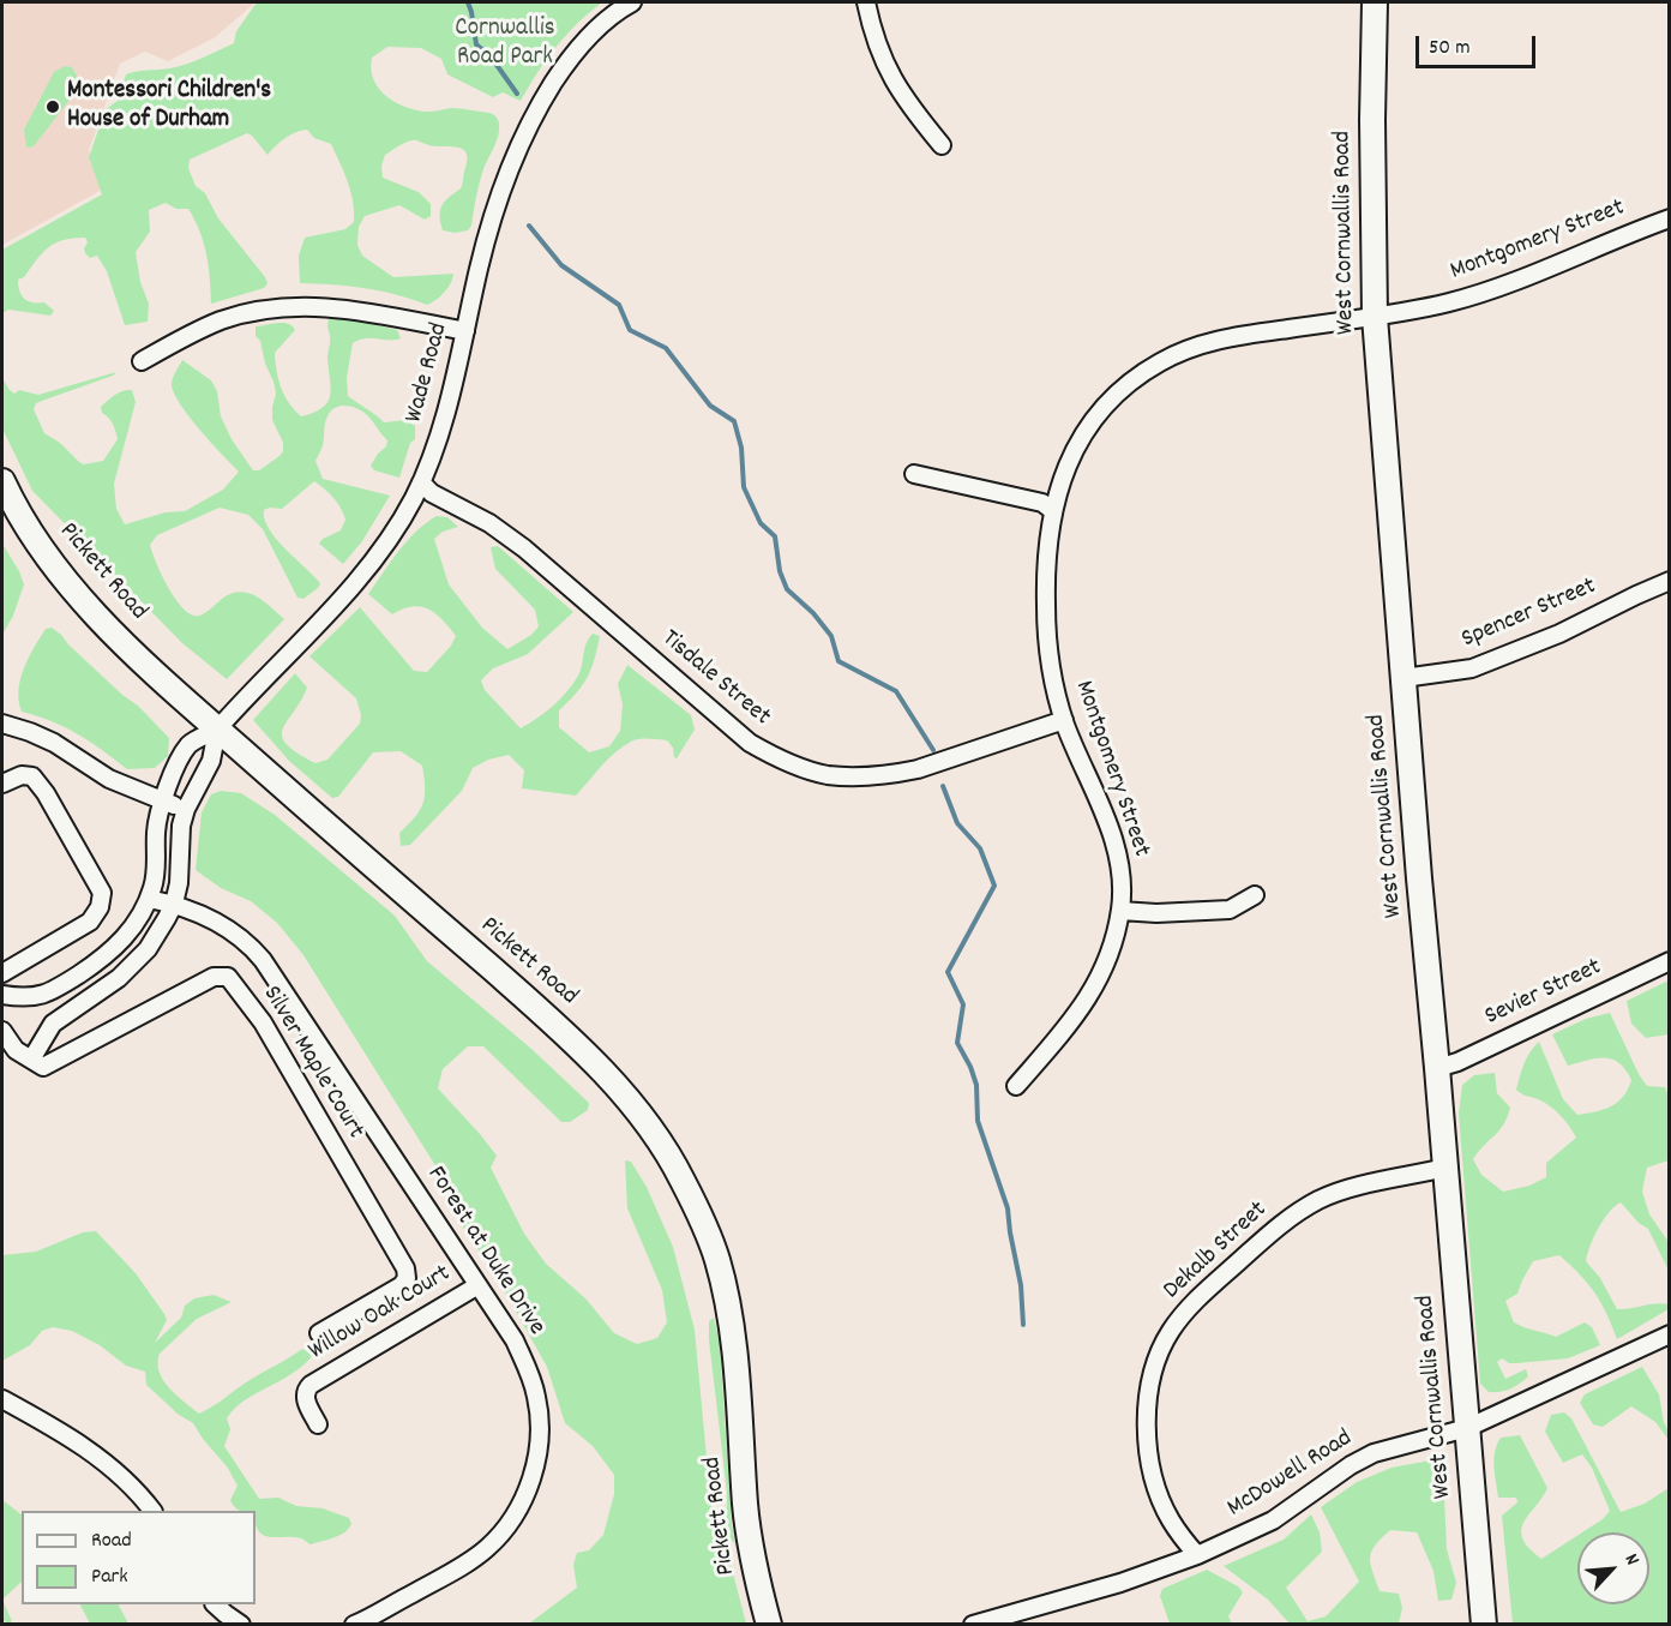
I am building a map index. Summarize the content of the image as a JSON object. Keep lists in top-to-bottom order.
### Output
{
  "streets": {
    "street": [
      "West Cornwallis Road",
      "Montgomery Street",
      "Wade Road",
      "Pickett Road",
      "Spencer Street",
      "Tisdale Street",
      "Sevier Street",
      "Silver Maple Court",
      "Forest at Duke Drive",
      "Dekalb Street",
      "Willow Oak Court",
      "McDowell Road"
    ]
  },
  "crossings": [
    ["West Cornwallis Road", "Montgomery Street"],
    ["West Cornwallis Road", "Spencer Street"],
    ["West Cornwallis Road", "Sevier Street"],
    ["West Cornwallis Road", "Dekalb Street"],
    ["West Cornwallis Road", "McDowell Road"],
    ["Montgomery Street", "Tisdale Street"],
    ["Wade Road", "Pickett Road"],
    ["Wade Road", "Tisdale Street"],
    ["Forest at Duke Drive", "Willow Oak Court"],
    ["Dekalb Street", "McDowell Road"]
  ],
  "parks": ["Cornwallis Road Park"],
  "places": ["Montessori Children's House of Durham"],
  "legend": ["Road", "Park"],
  "scale_bar": "50 m",
  "north": "top right"
}
